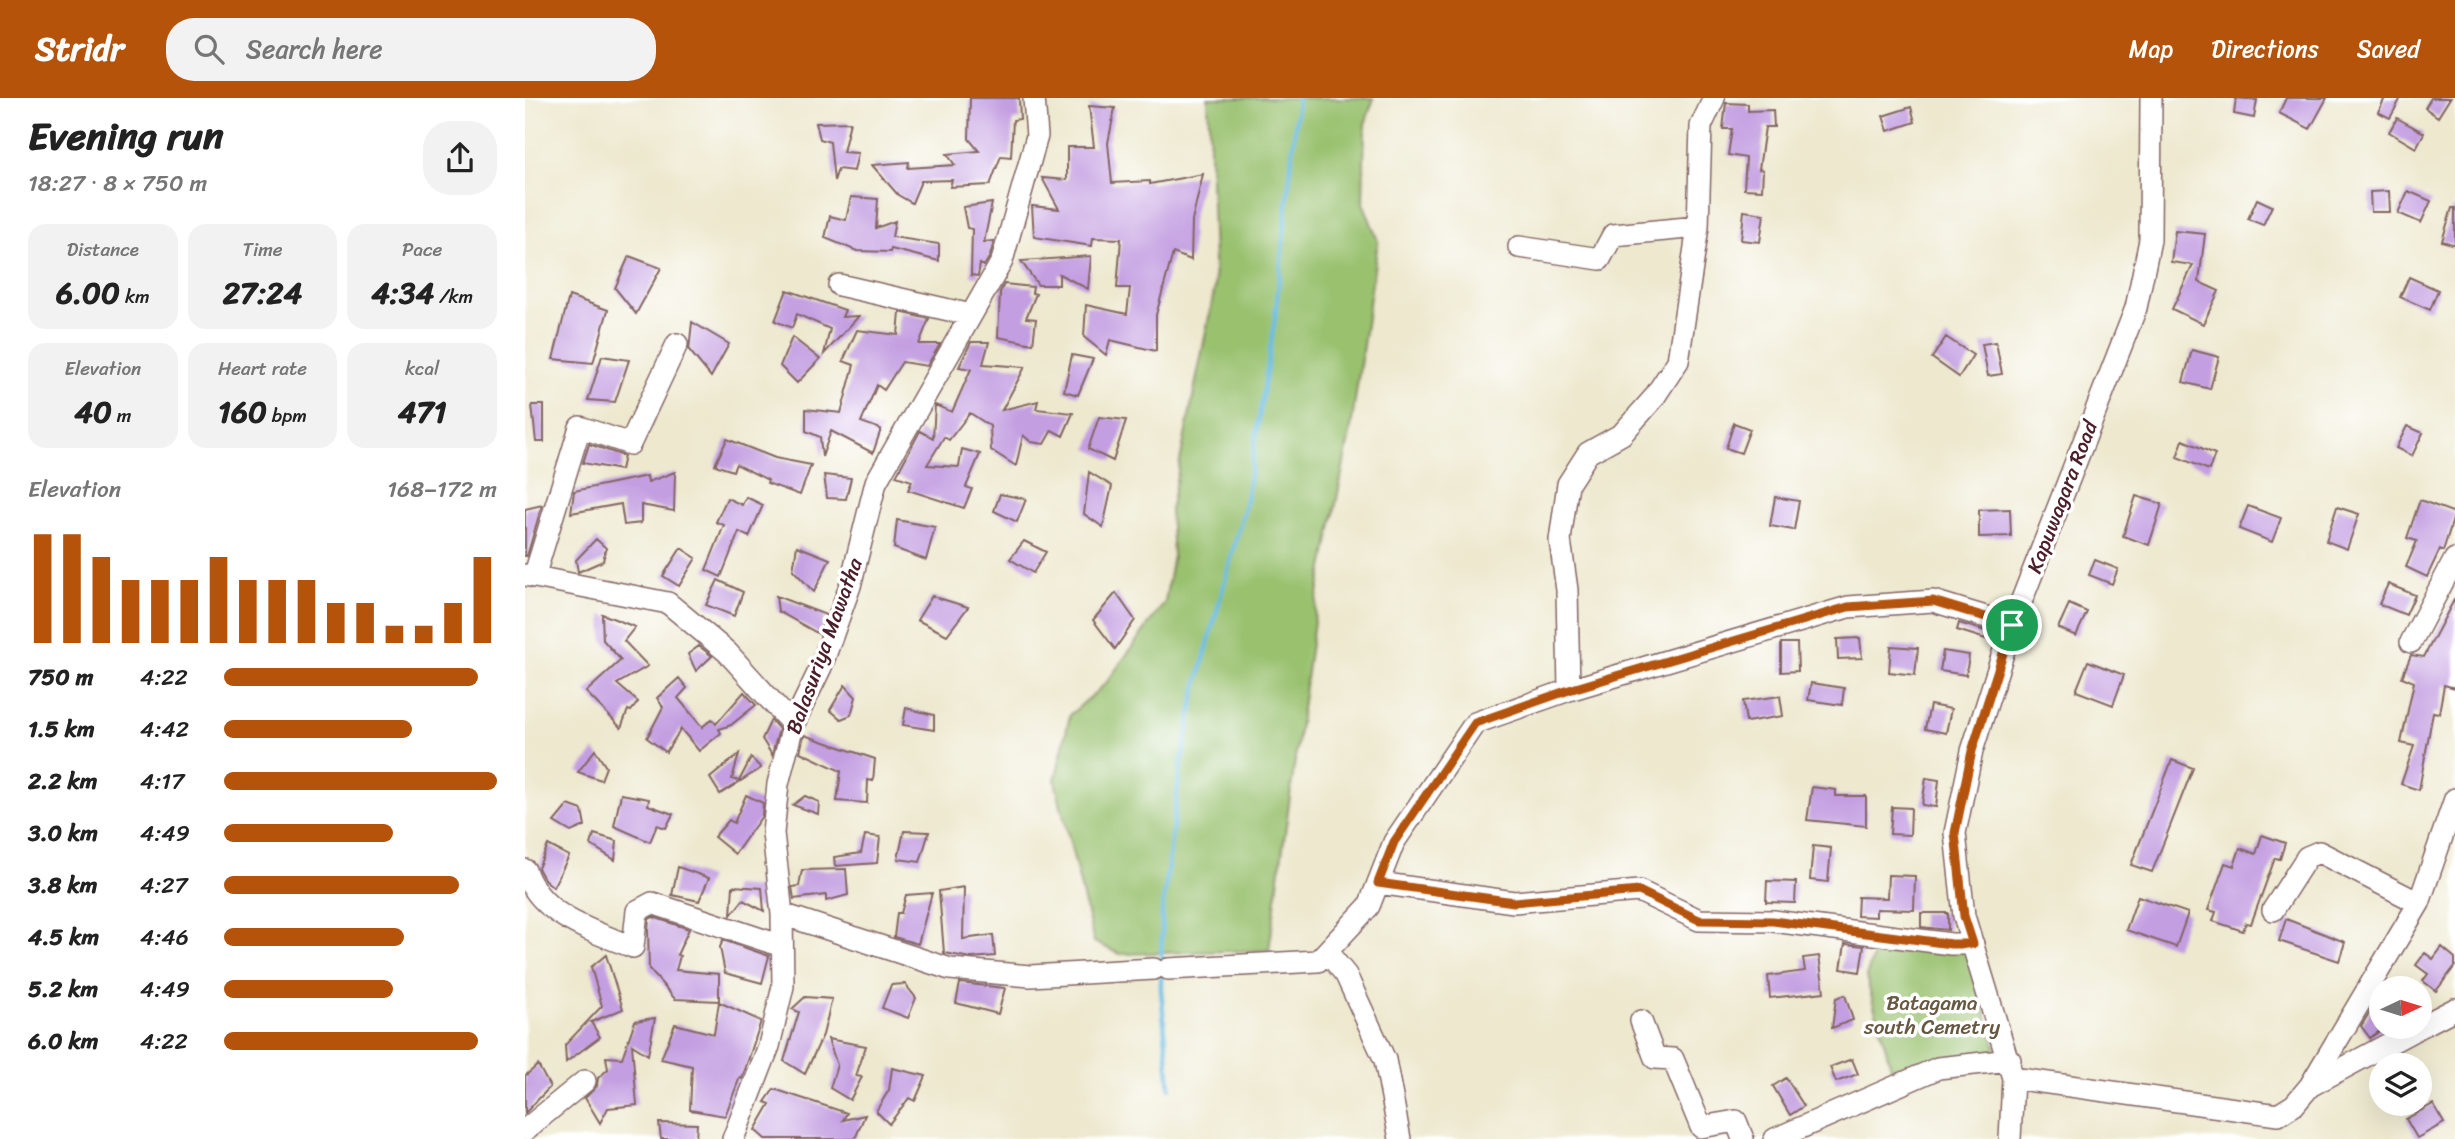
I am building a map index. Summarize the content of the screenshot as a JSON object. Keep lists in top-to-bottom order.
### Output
{
  "streets": {
    "street": ["Kapuwagara Road", "Balasuriya Mawatha"]
  },
  "parks": ["Batagama south Cemetry"],
  "north": "right",
  "page": {
    "header": "Stridr",
    "search": "Search here",
    "nav": ["Map", "Directions", "Saved"],
    "heading": ["Evening run", "18:27 · 8 × 750 m"],
    "stats": [
      ["Distance", "6.00 km"],
      ["Time", "27:24"],
      ["Pace", "4:34 /km"],
      ["Elevation", "40 m"],
      ["Heart rate", "160 bpm"],
      ["kcal", "471"]
    ],
    "chart": ["Elevation", "168–172 m"],
    "list": [
      {
        "name": "750 m",
        "note": "4:22"
      },
      {
        "name": "1.5 km",
        "note": "4:42"
      },
      {
        "name": "2.2 km",
        "note": "4:17"
      },
      {
        "name": "3.0 km",
        "note": "4:49"
      },
      {
        "name": "3.8 km",
        "note": "4:27"
      },
      {
        "name": "4.5 km",
        "note": "4:46"
      },
      {
        "name": "5.2 km",
        "note": "4:49"
      },
      {
        "name": "6.0 km",
        "note": "4:22"
      }
    ]
  }
}
